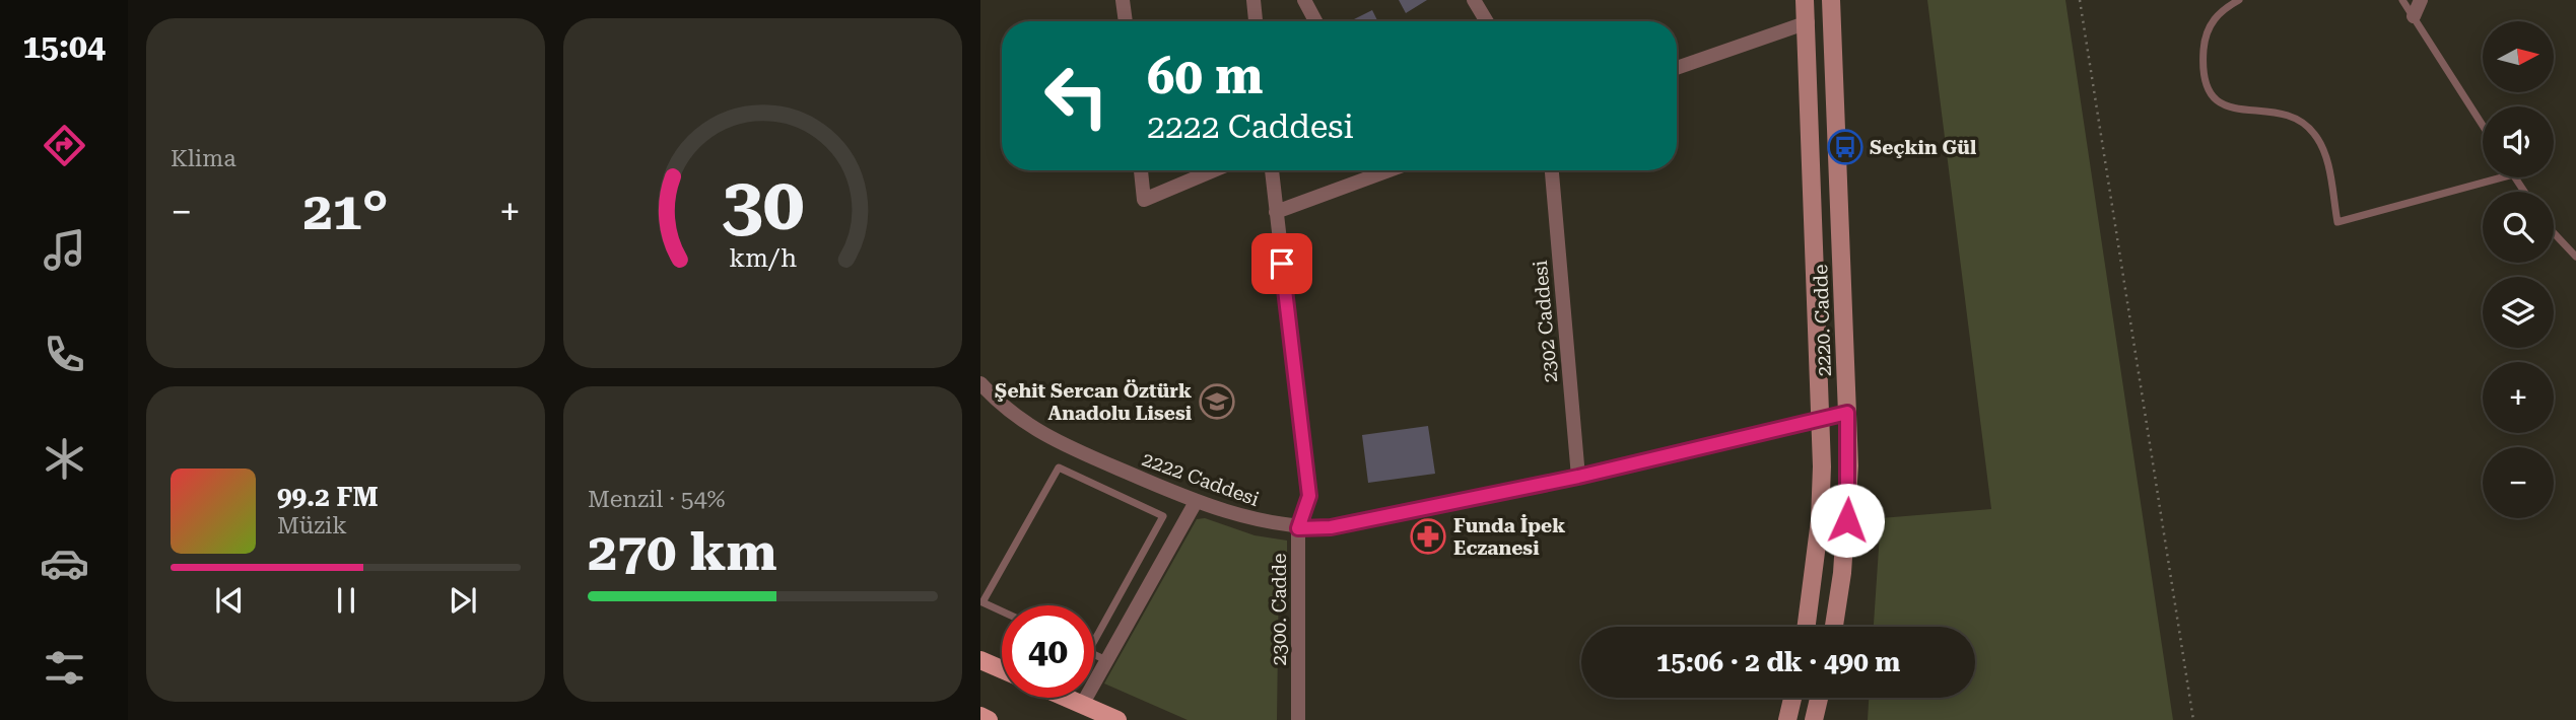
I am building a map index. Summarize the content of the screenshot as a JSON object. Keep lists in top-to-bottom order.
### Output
{
  "streets": {
    "street": [
      "2220. Cadde",
      "2302 Caddesi",
      "2222 Caddesi",
      "2300. Cadde"
    ]
  },
  "crossings": [
    ["2220. Cadde", "2222 Caddesi"],
    ["2302 Caddesi", "2222 Caddesi"],
    ["2222 Caddesi", "2300. Cadde"]
  ],
  "places": {
    "bus stop": ["Seçkin Gül"],
    "school or university": ["Şehit Sercan Öztürk Anadolu Lisesi"],
    "pharmacy": ["Funda İpek Eczanesi"]
  },
  "north": "right",
  "page": {
    "tabs": "15:04",
    "tile": [
      "Klima",
      ["Menzil · 54%", "270 km"]
    ],
    "map_buttons": ["+", "−"],
    "turn": ["60 m", "2222 Caddesi"],
    "heat": ["−", "21°", "+"],
    "song": ["99.2 FM", "Müzik"],
    "limit": "40",
    "trip": "15:06 · 2 dk · 490 m",
    "gauge": ["30", "km/h"]
  }
}
